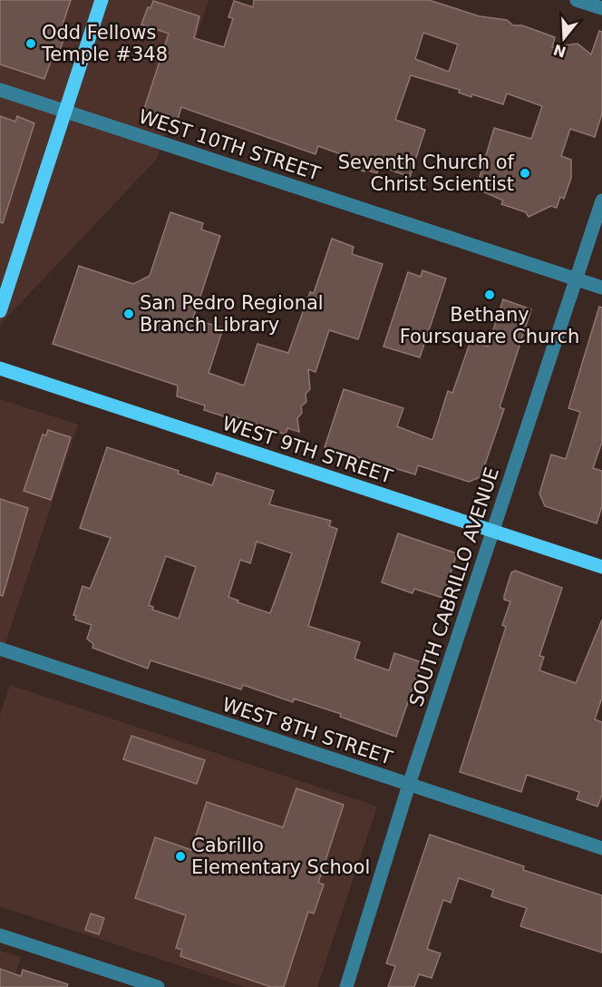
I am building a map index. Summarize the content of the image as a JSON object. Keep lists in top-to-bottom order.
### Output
{
  "streets": {
    "main road": ["WEST 9TH STREET"],
    "street": ["WEST 10TH STREET", "SOUTH CABRILLO AVENUE", "WEST 8TH STREET"]
  },
  "crossings": [
    ["WEST 10TH STREET", "SOUTH CABRILLO AVENUE"],
    ["WEST 9TH STREET", "SOUTH CABRILLO AVENUE"],
    ["SOUTH CABRILLO AVENUE", "WEST 8TH STREET"]
  ],
  "places": [
    "Odd Fellows Temple #348",
    "Seventh Church of Christ Scientist",
    "Bethany Foursquare Church",
    "San Pedro Regional Branch Library",
    "Cabrillo Elementary School"
  ],
  "north": "bottom"
}
